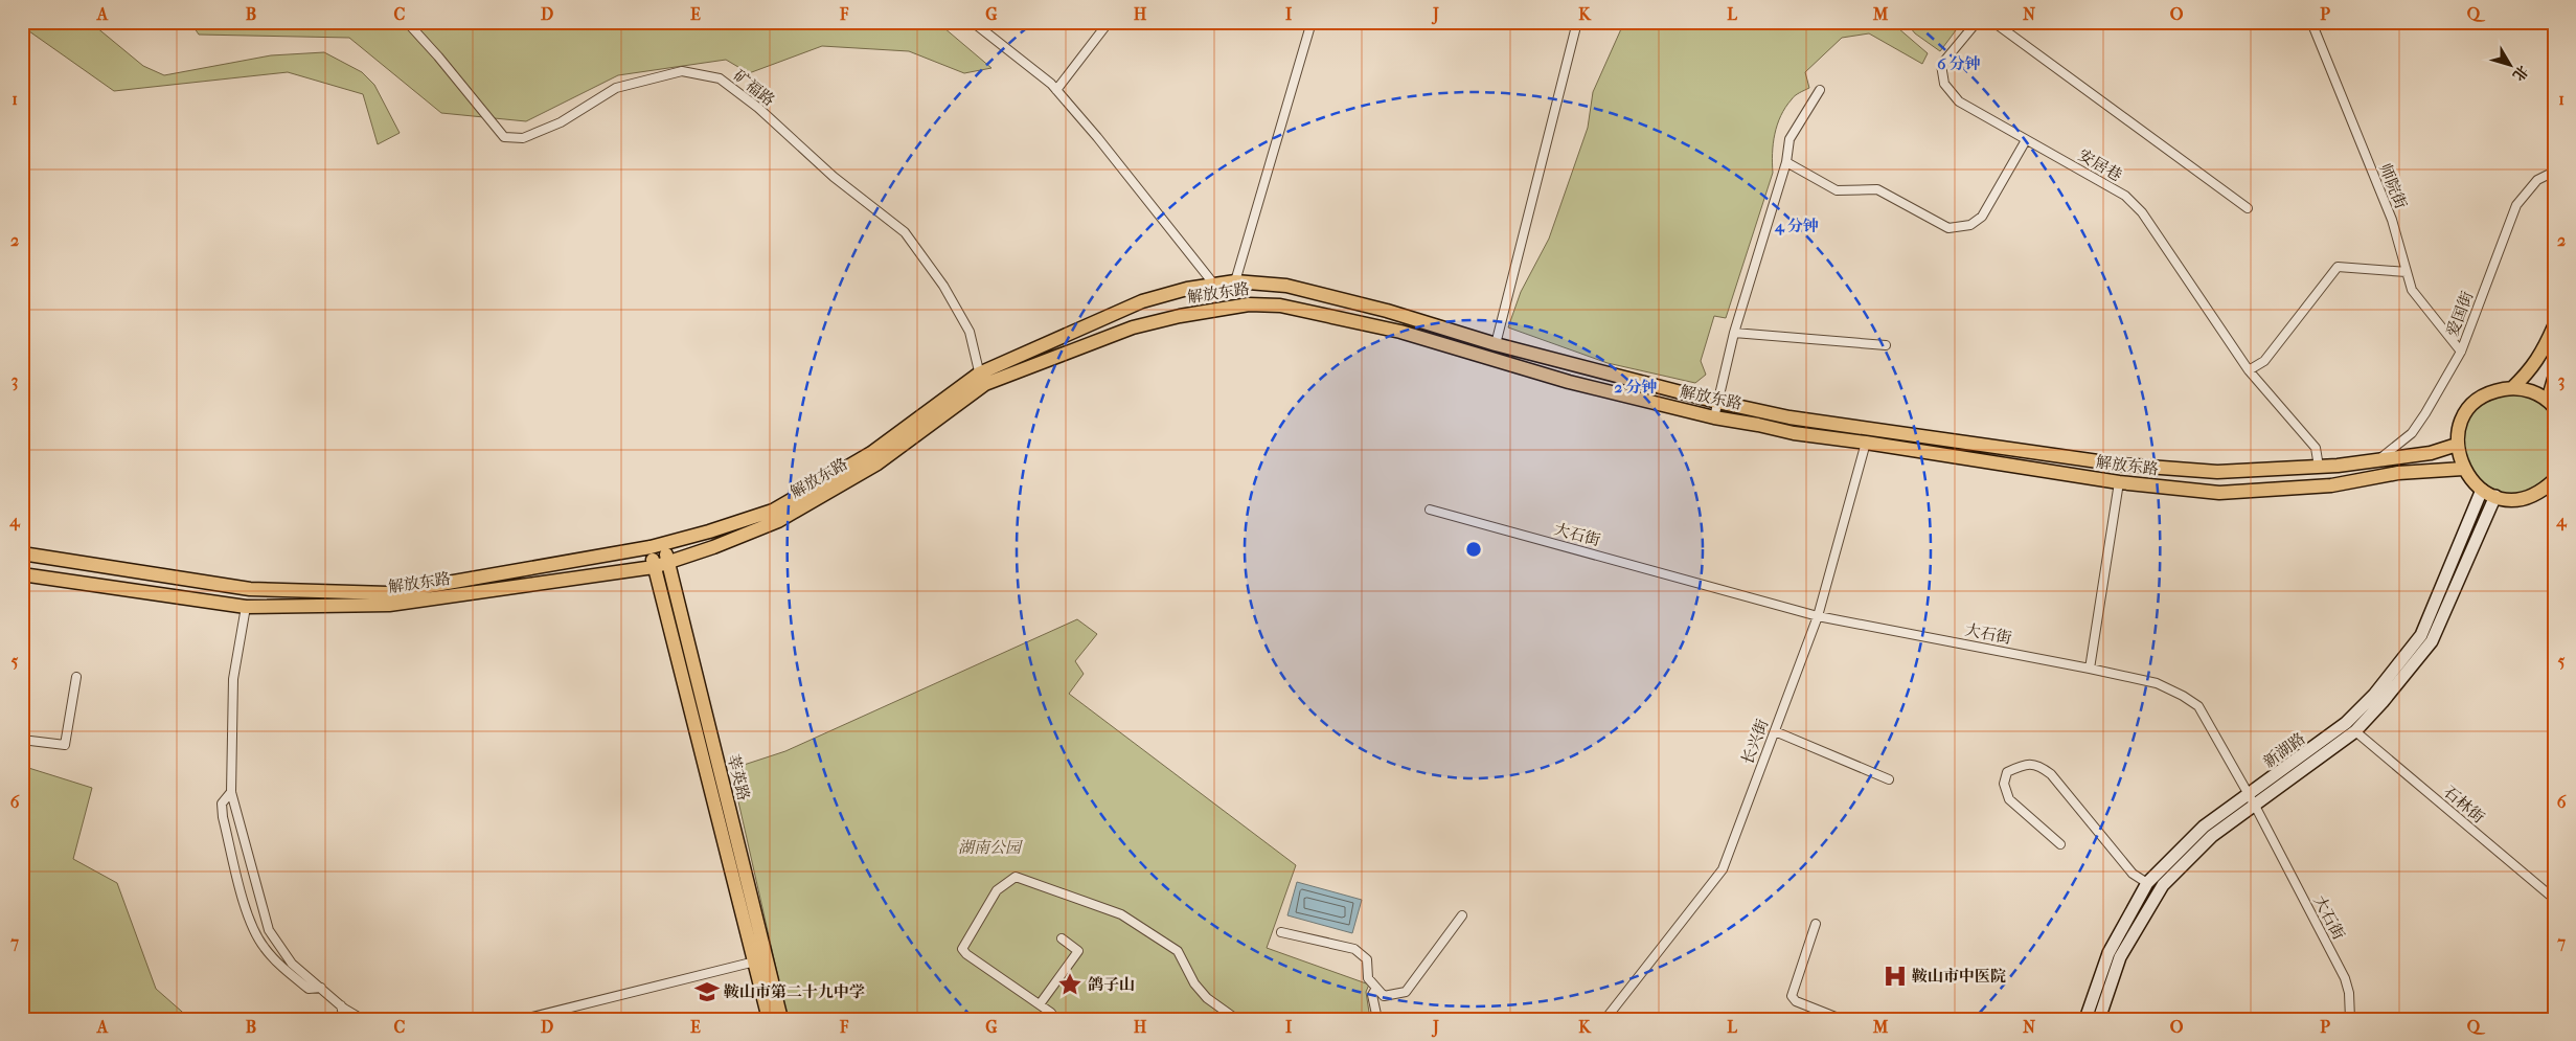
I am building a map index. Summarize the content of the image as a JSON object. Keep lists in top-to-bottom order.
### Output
{
  "streets": {
    "main road": ["解放东路", "新湖路", "莘英路"],
    "street": [
      "矿福路",
      "安居巷",
      "师院街",
      "爱国街",
      "大石街",
      "长兴街",
      "石林街"
    ]
  },
  "crossings": [
    ["矿福路", "解放东路"],
    ["安居巷", "解放东路"],
    ["师院街", "爱国街"],
    ["解放东路", "爱国街"],
    ["解放东路", "长兴街"],
    ["解放东路", "莘英路"],
    ["大石街", "长兴街"],
    ["大石街", "新湖路"],
    ["新湖路", "石林街"]
  ],
  "parks": ["湖南公园"],
  "places": {
    "hospital": ["鞍山市中医院"],
    "place": ["鸽子山"],
    "school or university": ["鞍山市第二十九中学"]
  },
  "north": "bottom right",
  "grid": {
    "columns": [
      "A",
      "B",
      "C",
      "D",
      "E",
      "F",
      "G",
      "H",
      "I",
      "J",
      "K",
      "L",
      "M",
      "N",
      "O",
      "P",
      "Q"
    ],
    "rows": [
      "1",
      "2",
      "3",
      "4",
      "5",
      "6",
      "7"
    ]
  },
  "rings": ["6 分钟", "4 分钟", "2 分钟"]
}
